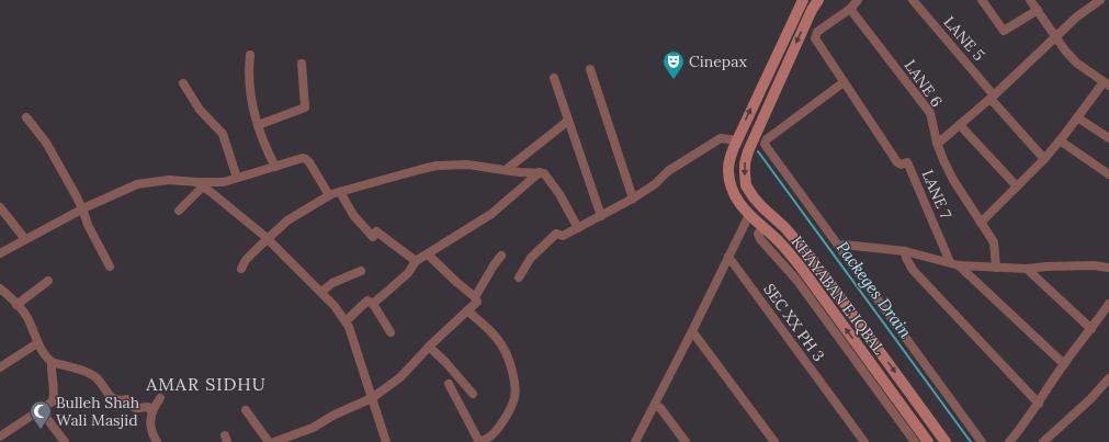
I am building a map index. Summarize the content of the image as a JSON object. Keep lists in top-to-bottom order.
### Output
{
  "streets": {
    "main road": ["KHAYABAN E IQBAL"],
    "street": [
      "LANE 5",
      "LANE 6",
      "LANE 7",
      "SEC XX PH 3"
    ]
  },
  "one_way": ["KHAYABAN E IQBAL"],
  "districts": ["AMAR SIDHU"],
  "water": ["Packeges Drain"],
  "places": {
    "theatre": ["Cinepax"],
    "mosque": ["Bulleh Shah Wali Masjid"]
  }
}
